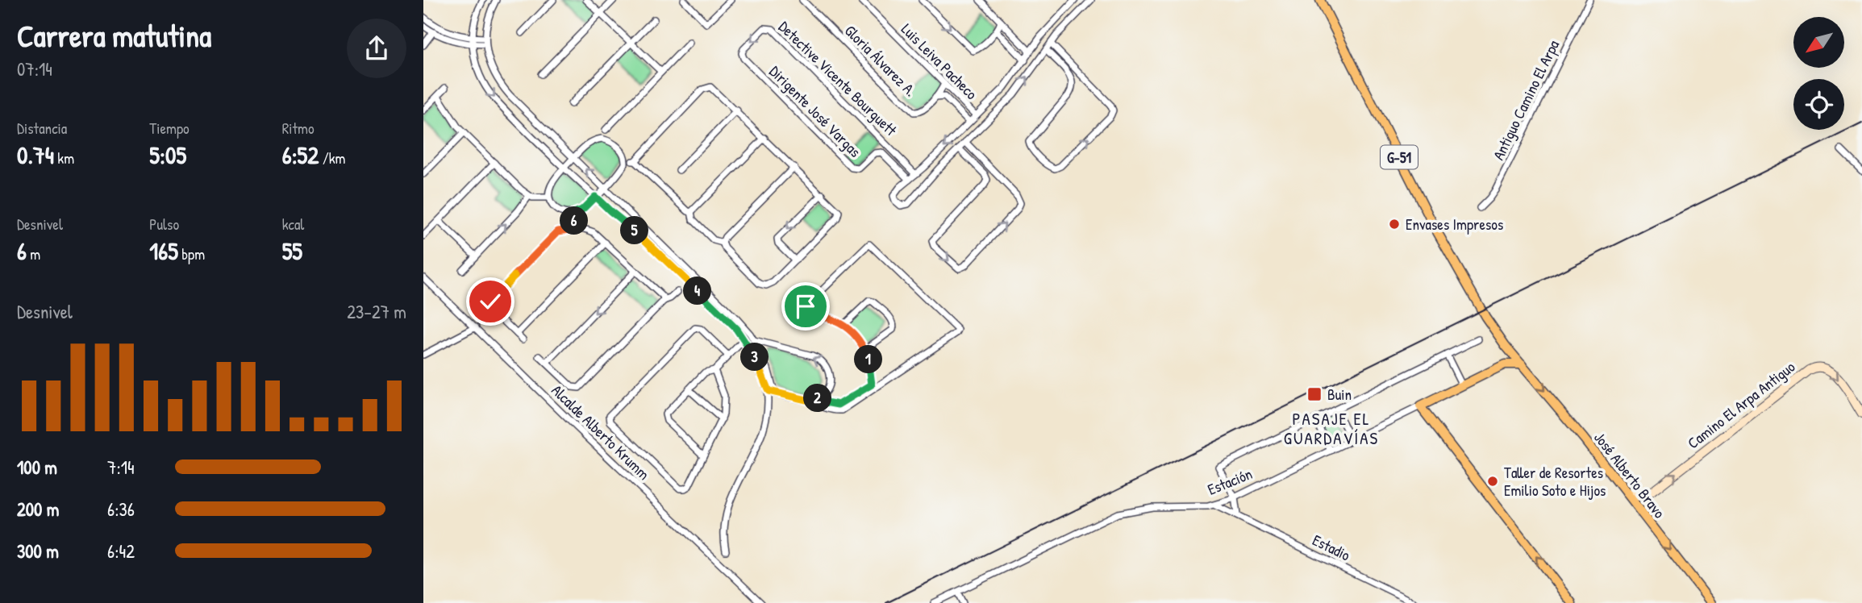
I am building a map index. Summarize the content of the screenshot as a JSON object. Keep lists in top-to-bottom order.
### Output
{
  "streets": {
    "main road": [
      "G-51",
      "Camino El Arpa Antiguo",
      "José Alberto Bravo",
      "Estación"
    ],
    "street": [
      "Gloria Álvarez A.",
      "Luis Leiva Pacheco",
      "Detective Vicente Bourguett",
      "Antiguo Camino El Arpa",
      "Dirigente José Vargas",
      "Alcalde Alberto Krumm",
      "Estadio"
    ]
  },
  "crossings": [
    ["Gloria Álvarez A.", "Luis Leiva Pacheco"],
    ["Detective Vicente Bourguett", "Dirigente José Vargas"],
    ["Camino El Arpa Antiguo", "José Alberto Bravo"],
    ["José Alberto Bravo", "Estación"],
    ["Estación", "Estadio"]
  ],
  "one_way": ["Detective Vicente Bourguett", "Camino El Arpa Antiguo", "José Alberto Bravo"],
  "districts": ["PASAJE EL GUARDAVÍAS"],
  "places": {
    "other": ["Envases Impresos", "Taller de Resortes Emilio Soto e Hijos"],
    "transit": ["Buin"]
  },
  "north": "bottom left",
  "page": {
    "heading": ["Carrera matutina", "07:14"],
    "stats": [
      ["Distancia", "0.74 km"],
      ["Tiempo", "5:05"],
      ["Ritmo", "6:52 /km"],
      ["Desnivel", "6 m"],
      ["Pulso", "165 bpm"],
      ["kcal", "55"]
    ],
    "pins": [
      "6",
      "5",
      "4",
      "3",
      "1",
      "2"
    ],
    "chart": ["Desnivel", "23–27 m"],
    "list": [
      {
        "name": "100 m",
        "note": "7:14"
      },
      {
        "name": "200 m",
        "note": "6:36"
      },
      {
        "name": "300 m",
        "note": "6:42"
      }
    ]
  }
}
